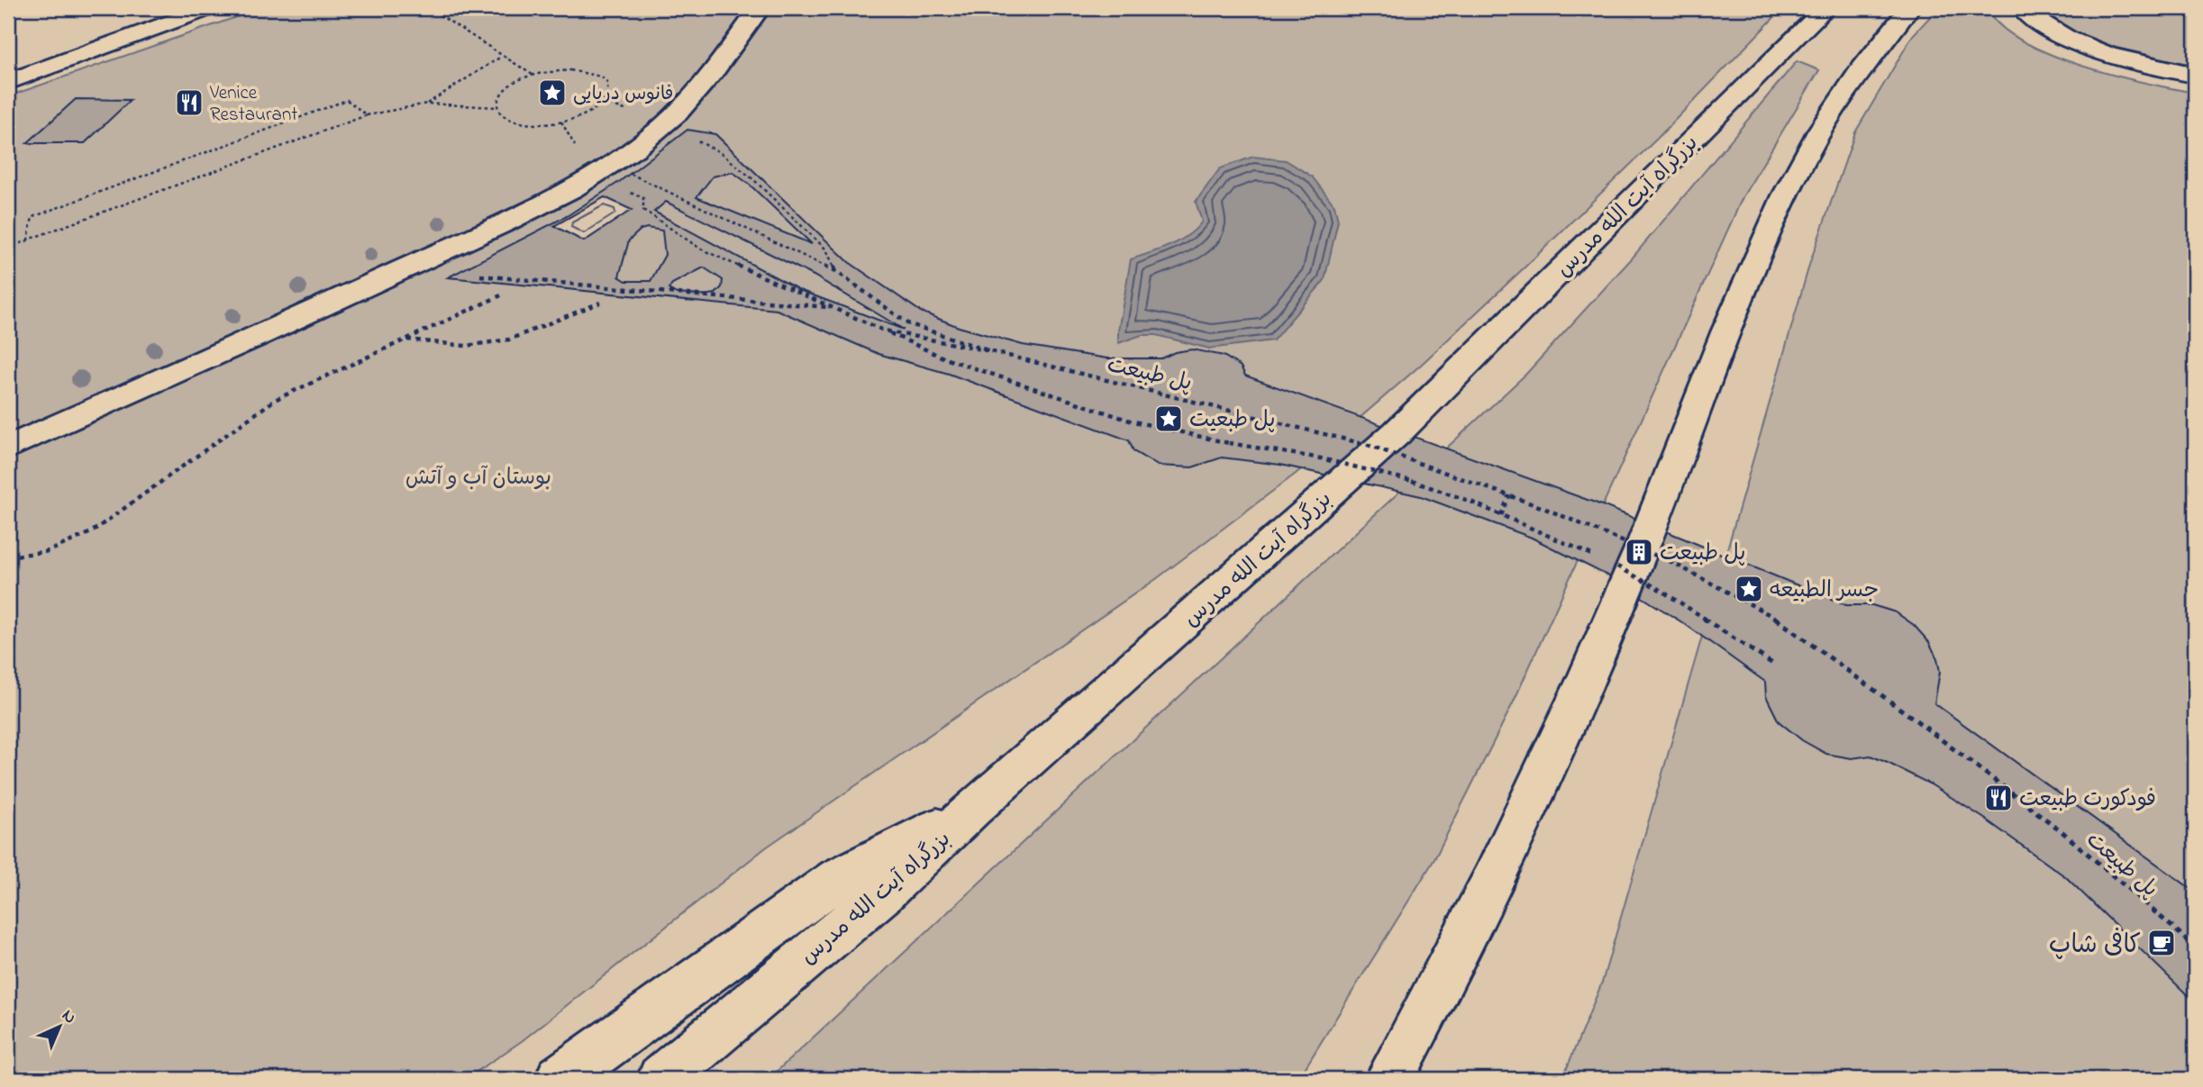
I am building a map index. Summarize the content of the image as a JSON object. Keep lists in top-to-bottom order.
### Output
{
  "streets": {
    "main road": ["بزرگراه آیت الله مدرس"],
    "path": ["پل طبیعت"]
  },
  "parks": ["بوستان آب و آتش"],
  "places": {
    "place": ["فانوس دریایی", "پل طبعیت", "جسر الطبيعه"],
    "restaurant": ["Venice Restaurant", "فودکورت طبیعت"],
    "building": ["پل طبیعت"],
    "cafe": ["کافی شاپ"]
  },
  "north": "top right"
}
